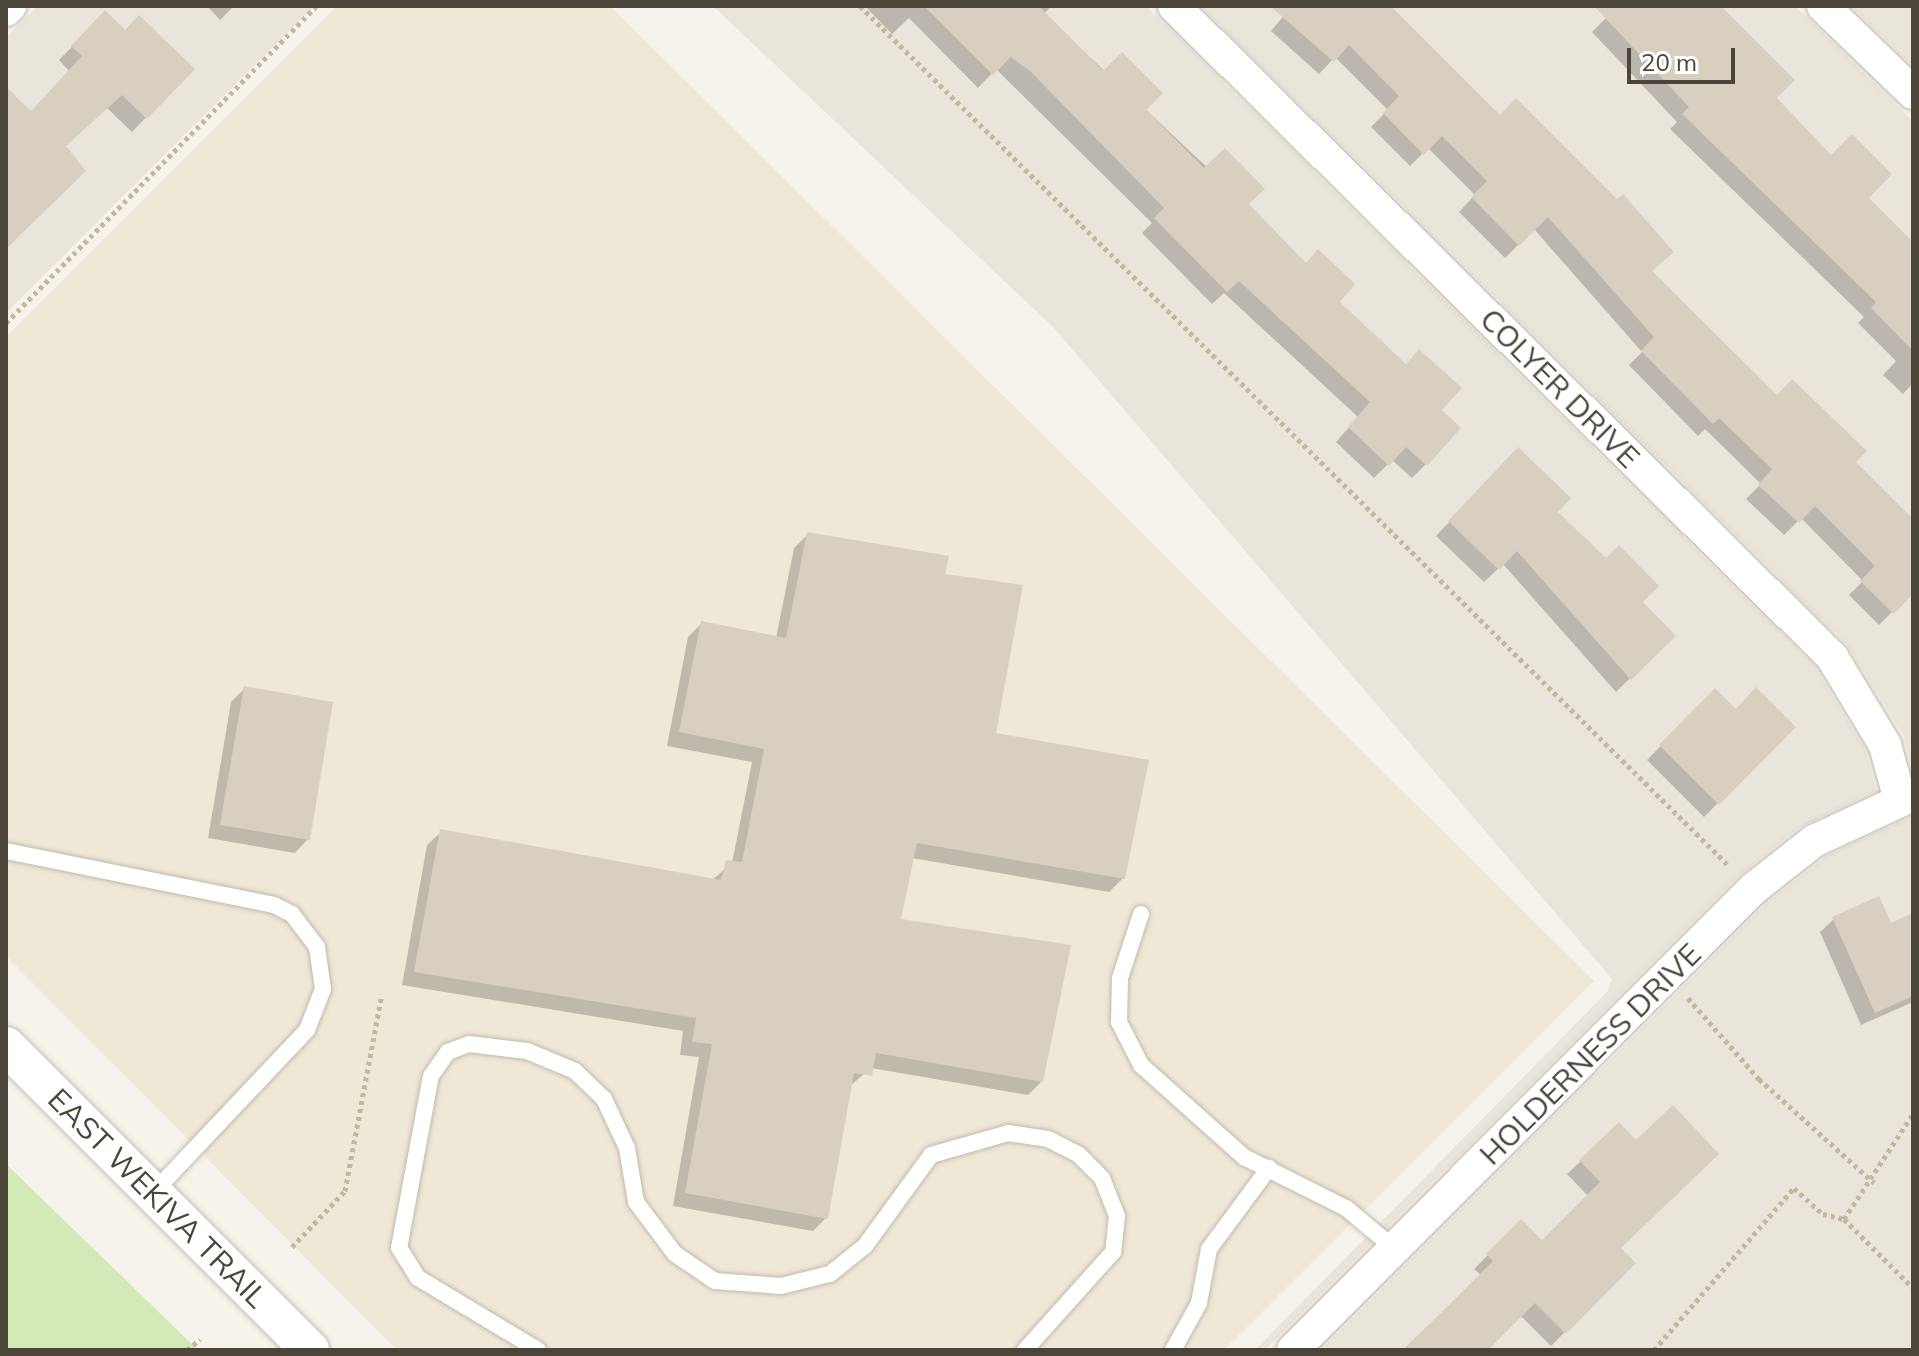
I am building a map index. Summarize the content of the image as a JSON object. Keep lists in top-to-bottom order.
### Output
{
  "streets": {
    "street": ["COLYER DRIVE", "HOLDERNESS DRIVE", "EAST WEKIVA TRAIL"]
  },
  "crossings": [
    ["COLYER DRIVE", "HOLDERNESS DRIVE"]
  ],
  "scale_bar": "20 m"
}
